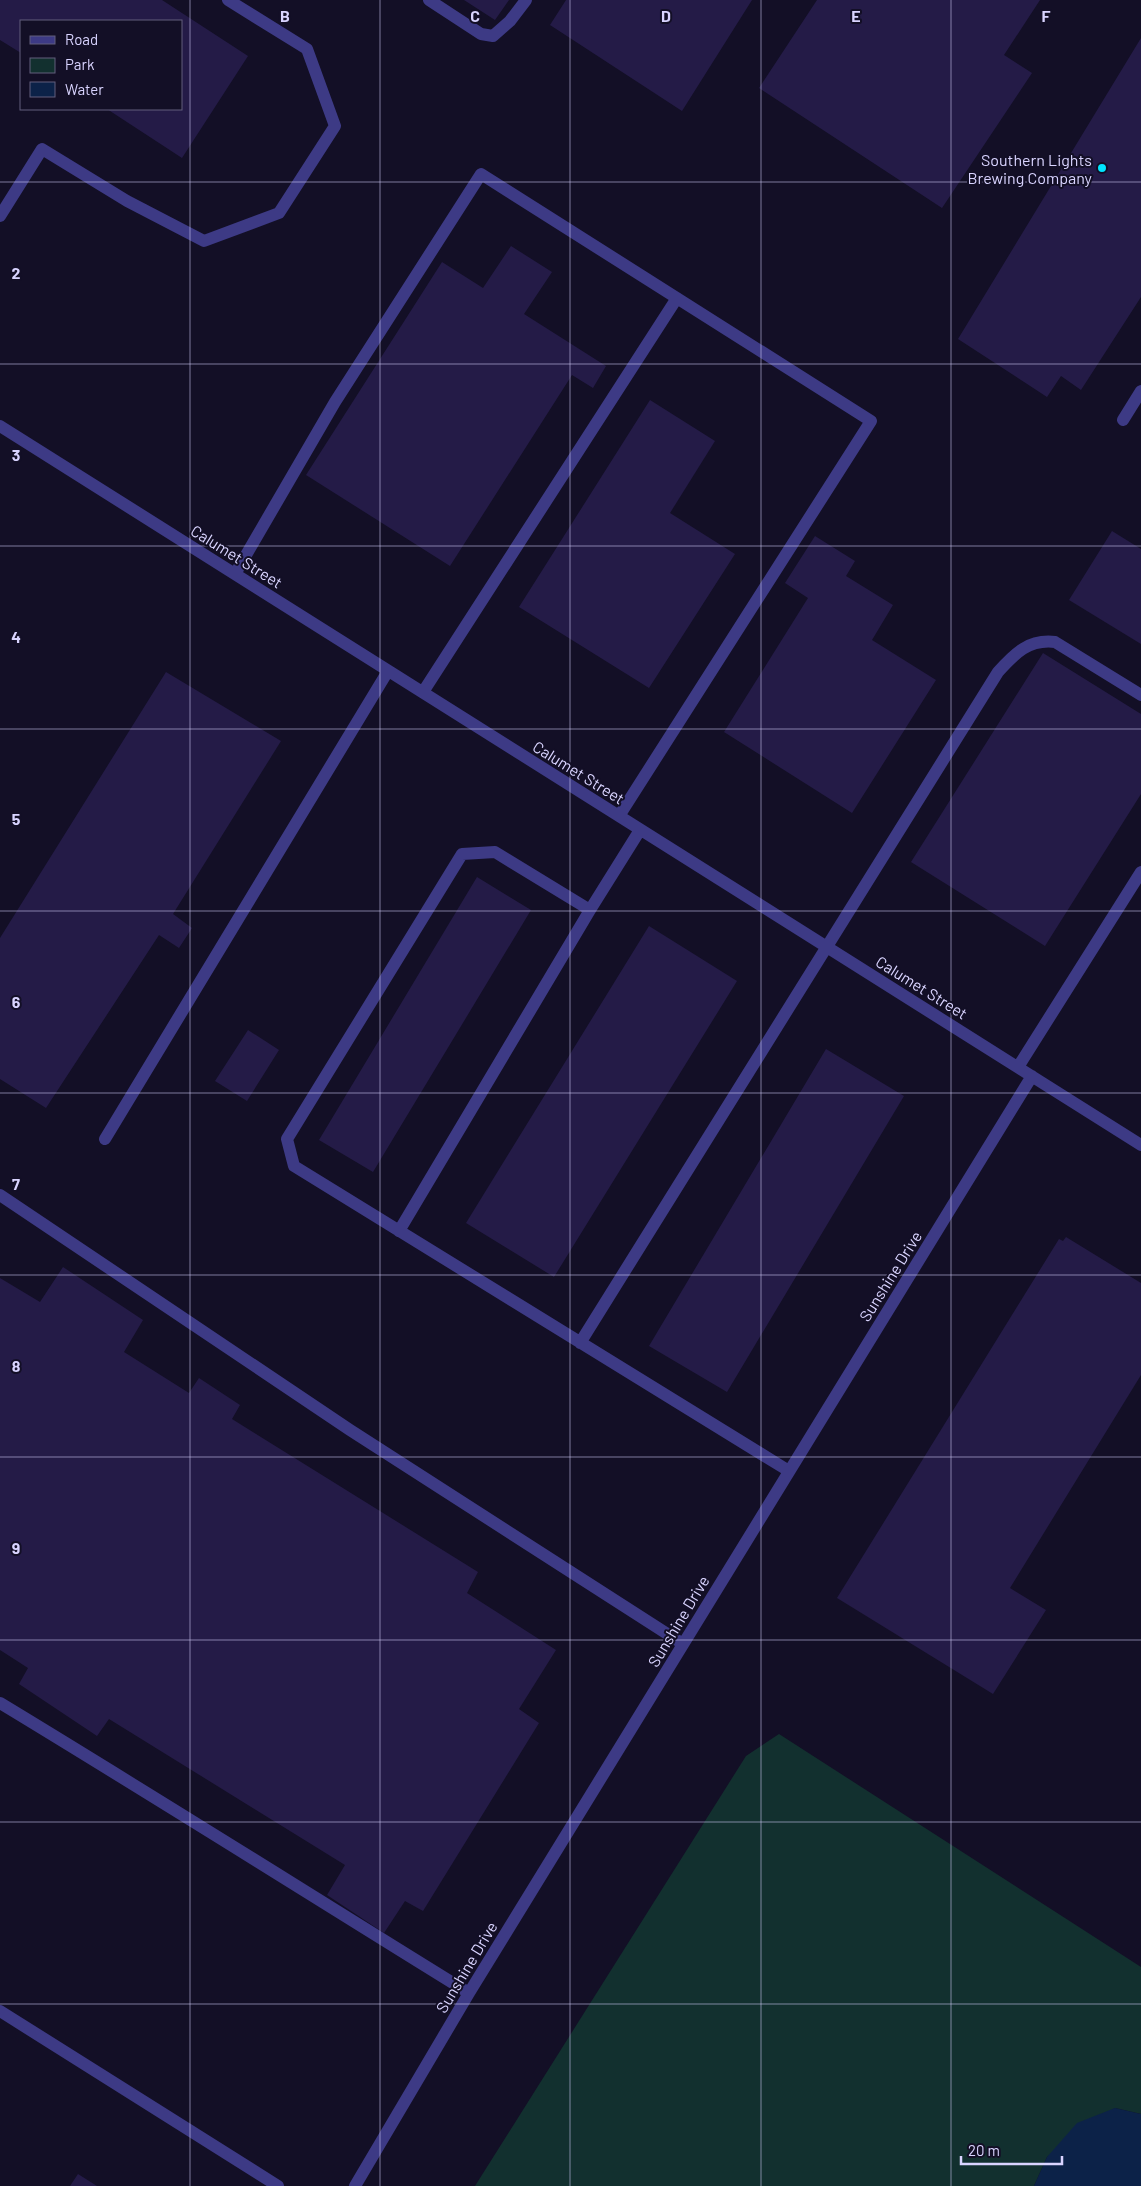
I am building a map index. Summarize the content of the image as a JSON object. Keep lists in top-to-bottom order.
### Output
{
  "streets": {
    "street": ["Calumet Street", "Sunshine Drive"]
  },
  "crossings": [
    ["Calumet Street", "Sunshine Drive"]
  ],
  "places": ["Southern Lights Brewing Company"],
  "legend": ["Road", "Park", "Water"],
  "scale_bar": "20 m",
  "grid": {
    "columns": [
      "B",
      "C",
      "D",
      "E",
      "F"
    ],
    "rows": [
      "2",
      "3",
      "4",
      "5",
      "6",
      "7",
      "8",
      "9"
    ]
  }
}
